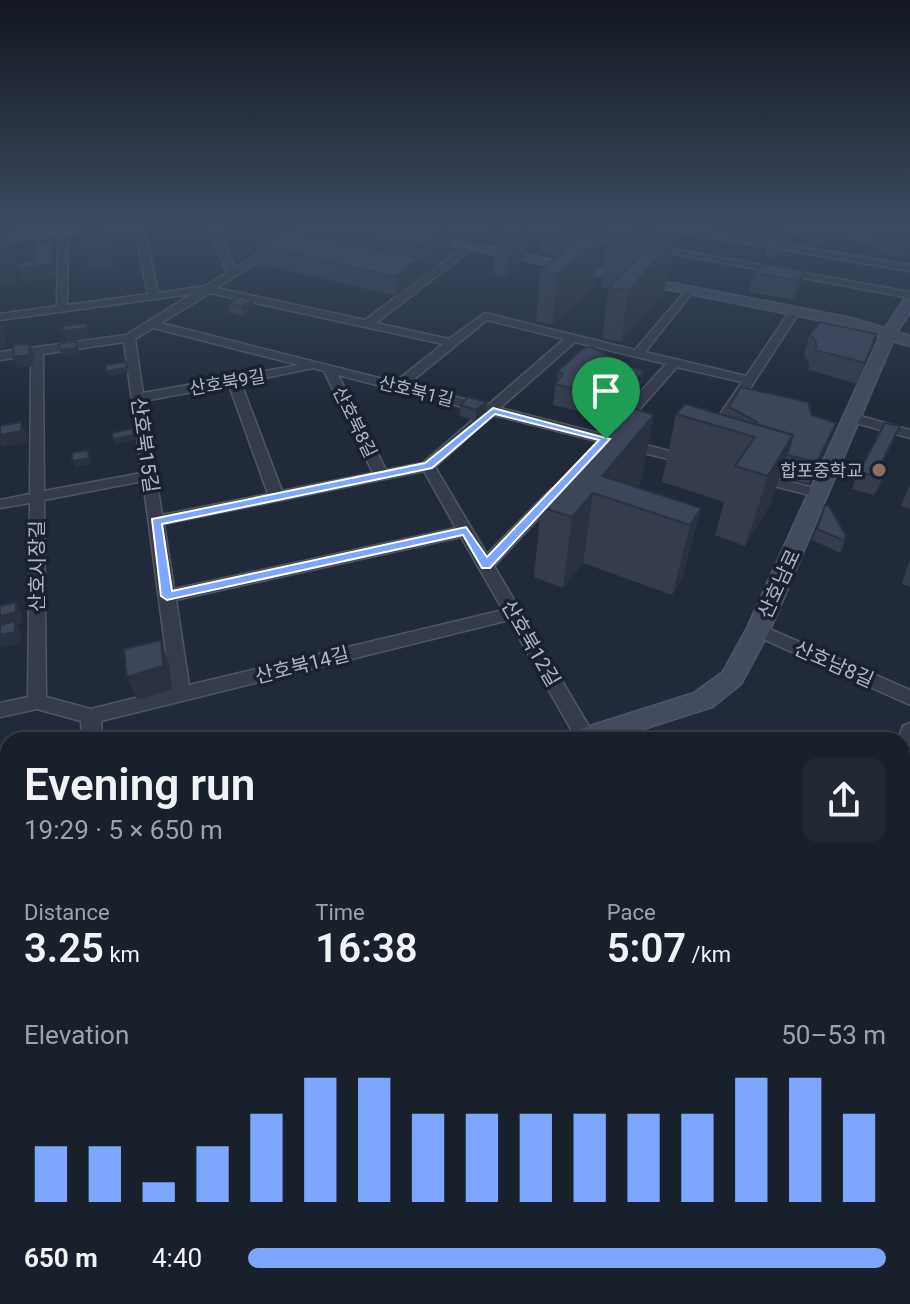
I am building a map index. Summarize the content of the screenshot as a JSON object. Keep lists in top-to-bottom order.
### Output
{
  "streets": {
    "main road": ["산호남로"],
    "street": [
      "산호북9길",
      "산호북1길",
      "산호북8길",
      "산호북15길",
      "산호시장길",
      "산호북12길",
      "산호남8길",
      "산호북14길"
    ]
  },
  "crossings": [
    ["산호북9길", "산호북1길"],
    ["산호북9길", "산호북8길"],
    ["산호북9길", "산호북15길"],
    ["산호북1길", "산호북8길"],
    ["산호북15길", "산호북14길"],
    ["산호남로", "산호남8길"],
    ["산호북12길", "산호북14길"]
  ],
  "places": ["합포중학교"],
  "page": {
    "heading": ["Evening run", "19:29 · 5 × 650 m"],
    "stats": [
      ["Distance", "3.25 km"],
      ["Time", "16:38"],
      ["Pace", "5:07 /km"]
    ],
    "chart": ["Elevation", "50–53 m"],
    "list": [
      {
        "name": "650 m",
        "note": "4:40"
      }
    ]
  }
}
